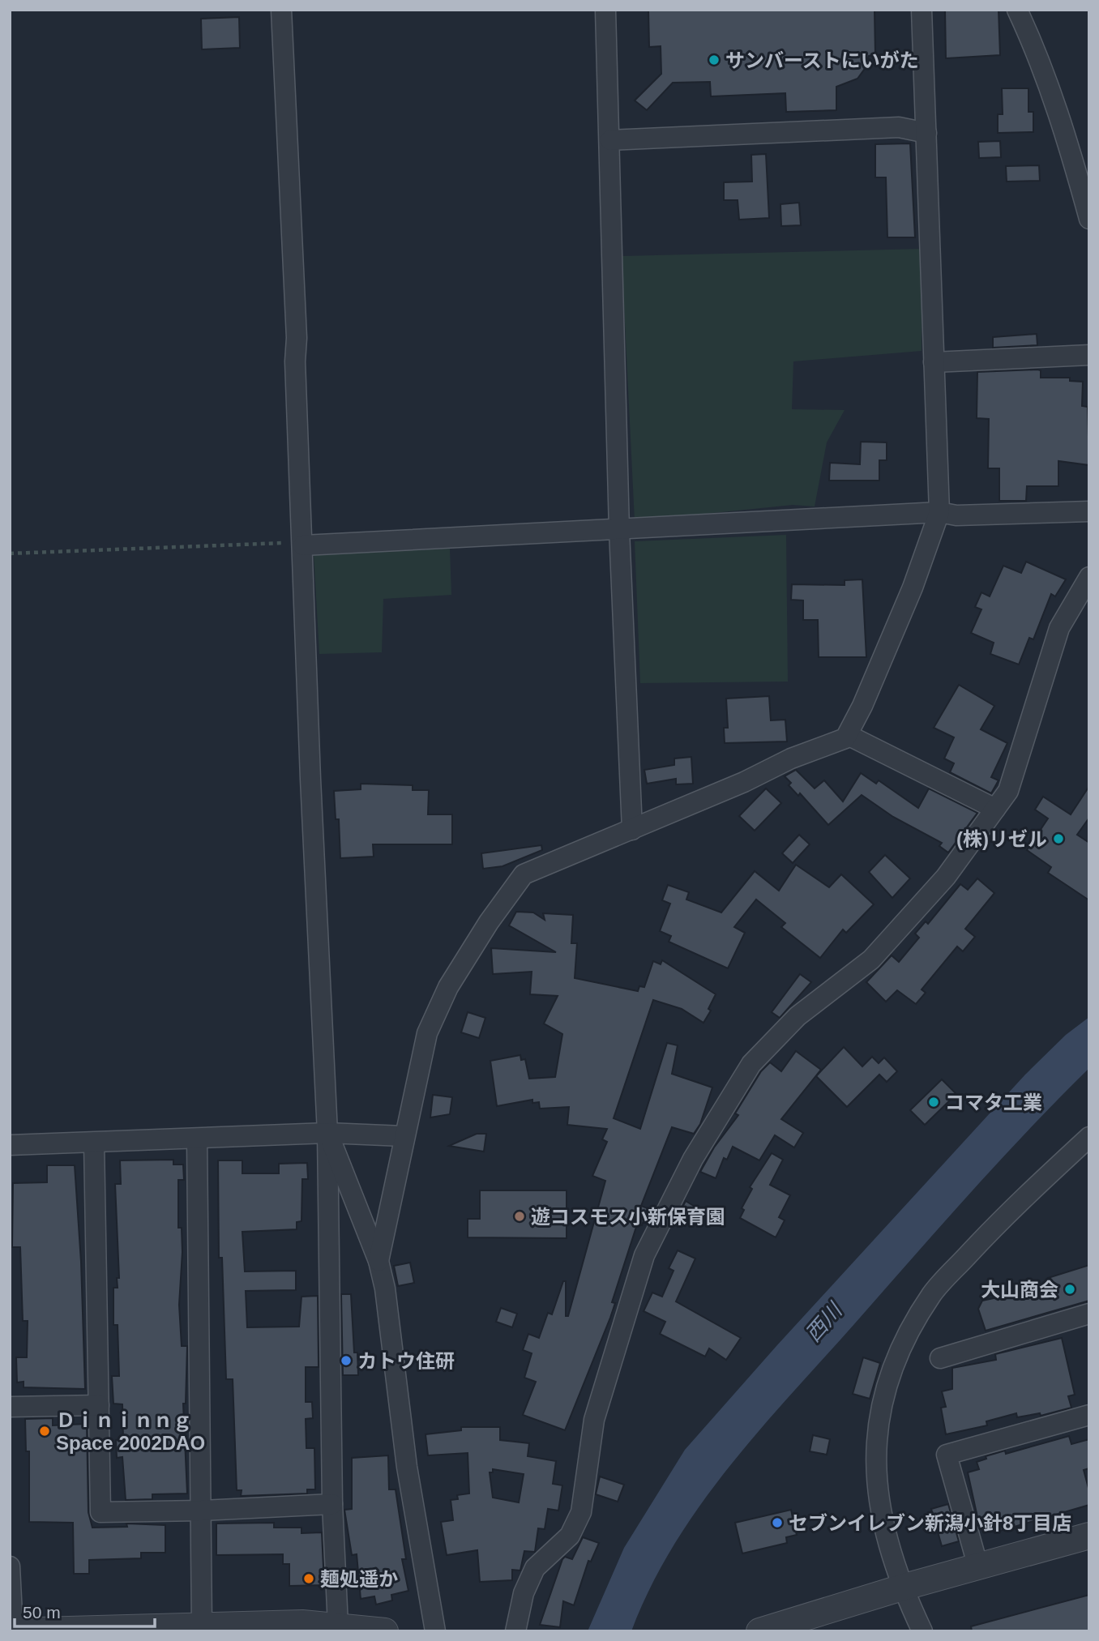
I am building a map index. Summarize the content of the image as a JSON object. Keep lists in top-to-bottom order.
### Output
{
  "water": ["西川"],
  "places": [
    "サンバーストにいがた",
    "(株)リゼル",
    "コマタ工業",
    "遊コスモス小新保育園",
    "大山商会",
    "カトウ住研",
    "Ｄｉｎｉｎｎｇ Space 2002DAO",
    "セブンイレブン新潟小針8丁目店",
    "麺処遥か"
  ],
  "scale_bar": "50 m"
}
